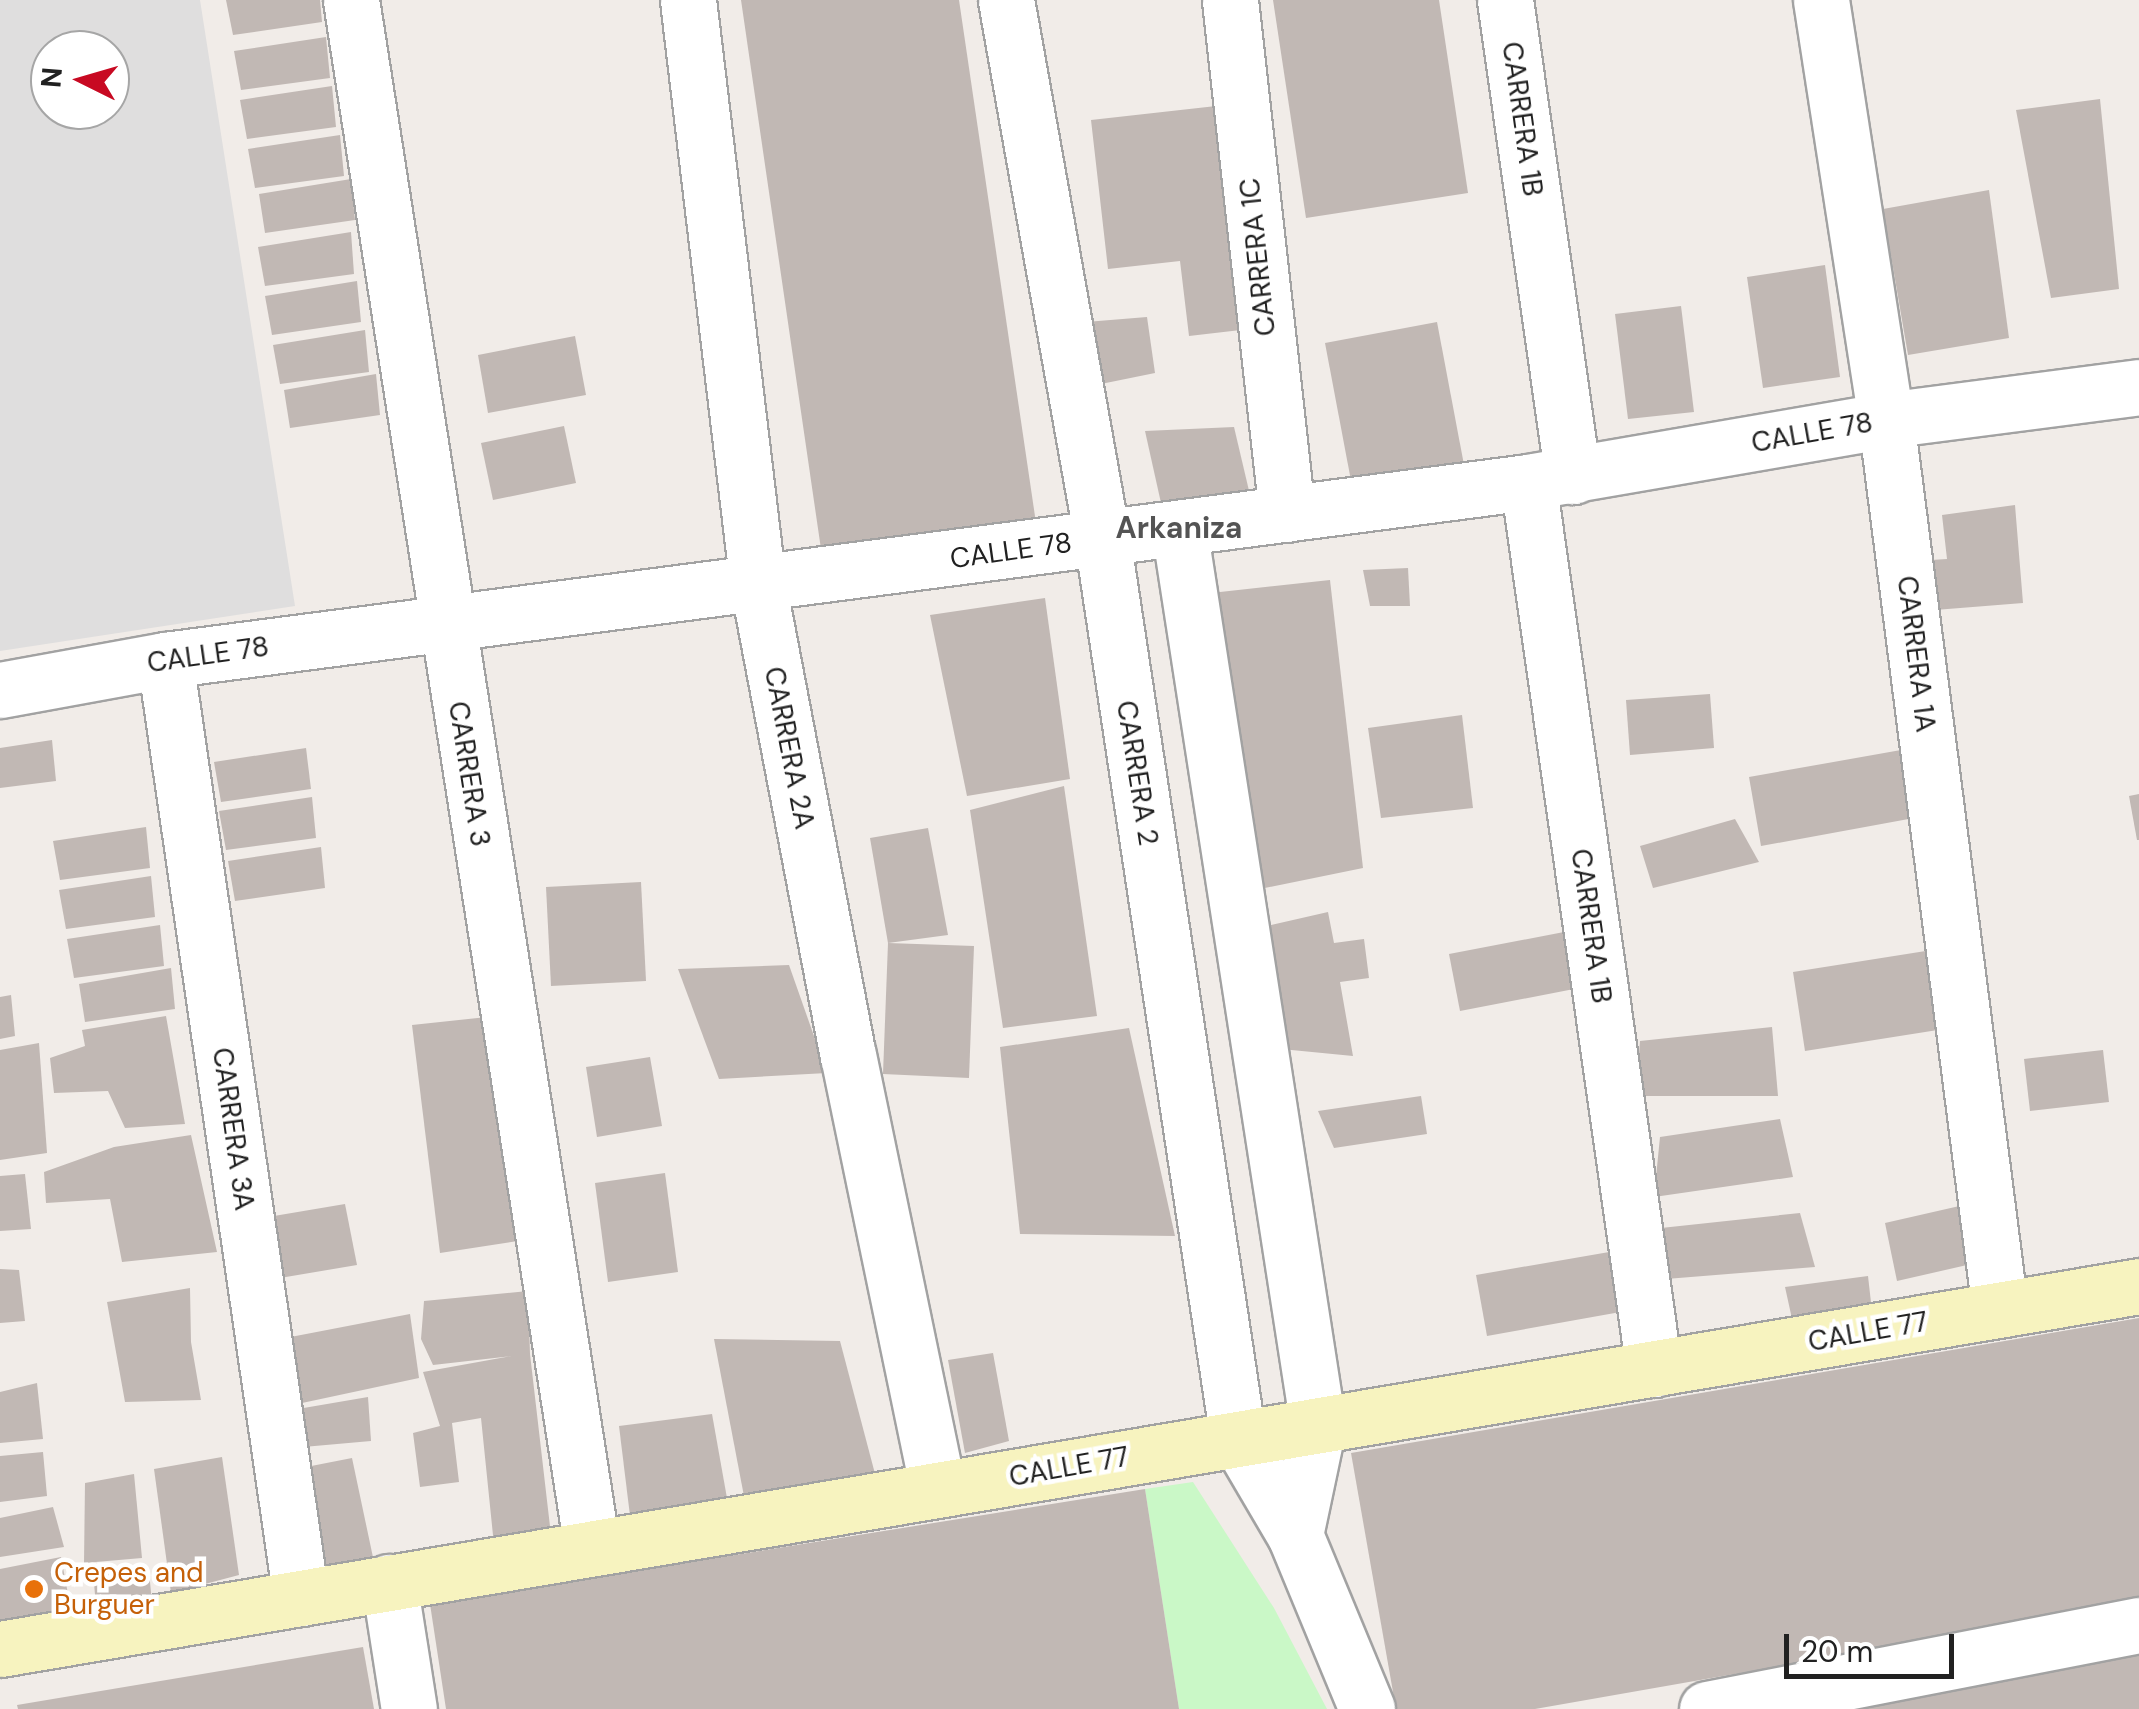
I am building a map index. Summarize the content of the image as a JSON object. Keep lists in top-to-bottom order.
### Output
{
  "streets": {
    "street": [
      "CARRERA 1B",
      "CARRERA 1C",
      "CALLE 78",
      "CARRERA 1A",
      "CARRERA 2A",
      "CARRERA 2",
      "CARRERA 3",
      "CARRERA 3A",
      "CALLE 77"
    ]
  },
  "crossings": [
    ["CARRERA 1B", "CALLE 78"],
    ["CARRERA 1B", "CALLE 77"],
    ["CARRERA 1C", "CALLE 78"],
    ["CALLE 78", "CARRERA 1A"],
    ["CALLE 78", "CARRERA 2A"],
    ["CALLE 78", "CARRERA 2"],
    ["CALLE 78", "CARRERA 3"],
    ["CALLE 78", "CARRERA 3A"],
    ["CARRERA 1A", "CALLE 77"],
    ["CARRERA 2A", "CALLE 77"],
    ["CARRERA 2", "CALLE 77"],
    ["CARRERA 3", "CALLE 77"],
    ["CARRERA 3A", "CALLE 77"]
  ],
  "districts": ["Arkaniza"],
  "places": ["Crepes and Burguer"],
  "scale_bar": "20 m",
  "north": "left"
}
